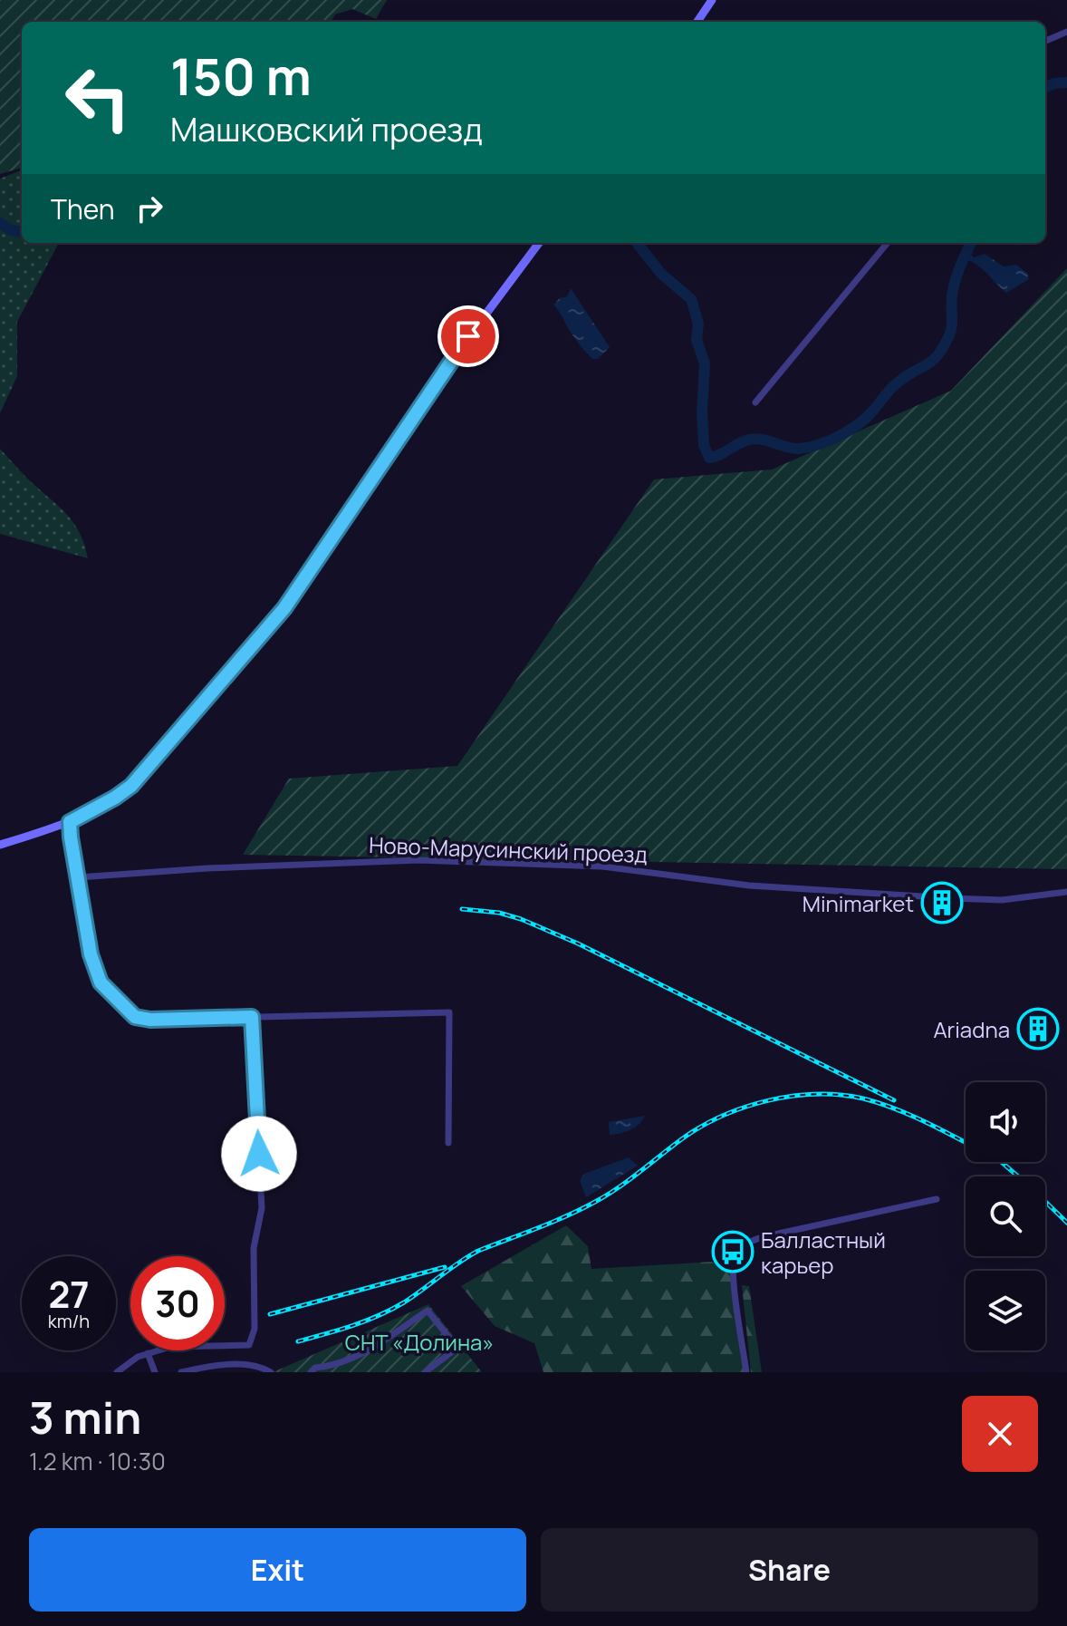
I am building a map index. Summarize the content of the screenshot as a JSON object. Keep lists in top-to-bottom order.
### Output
{
  "streets": {
    "street": ["Ново-Марусинский проезд"]
  },
  "parks": ["СНТ «Долина»"],
  "places": {
    "building": ["Minimarket", "Ariadna"],
    "bus stop": ["Балластный карьер"]
  },
  "page": {
    "turn": ["150 m", "Машковский проезд"],
    "then": "Then",
    "speed": "27 km/h",
    "limit": "30",
    "heading": ["3 min", "1.2 km · 10:30"],
    "buttons": ["Exit", "Share"]
  }
}
